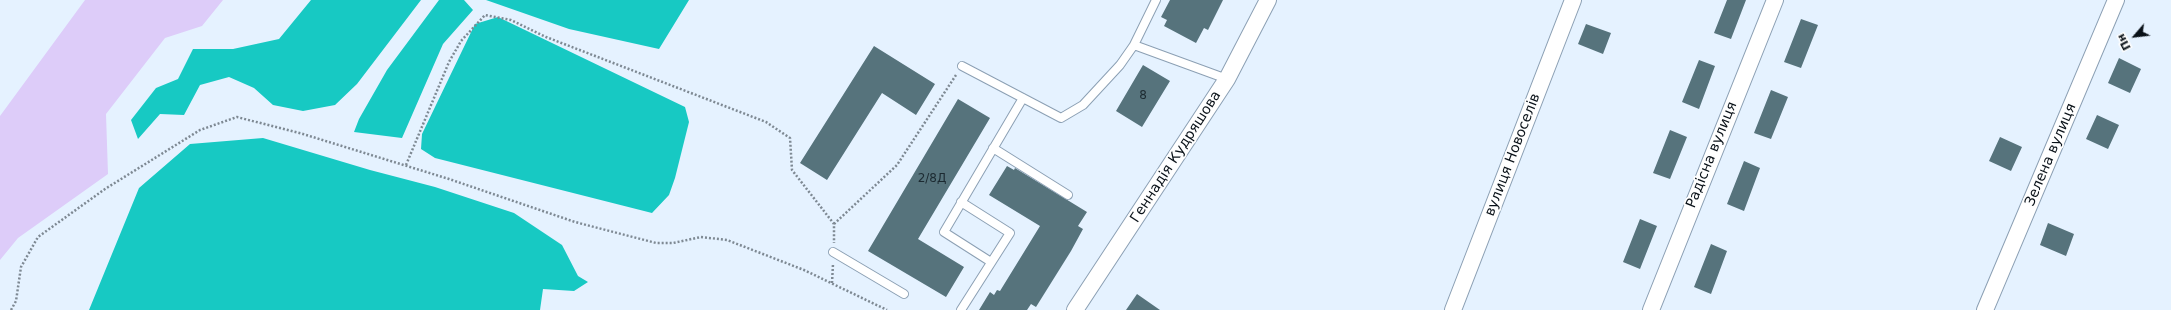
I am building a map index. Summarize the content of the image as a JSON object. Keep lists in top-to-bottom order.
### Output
{
  "streets": {
    "street": [
      "вулиця Новоселів",
      "Радісна вулиця",
      "Зелена вулиця",
      "Геннадія Кудряшова"
    ]
  },
  "house_numbers": ["8", "2/8Д"],
  "north": "bottom left"
}
